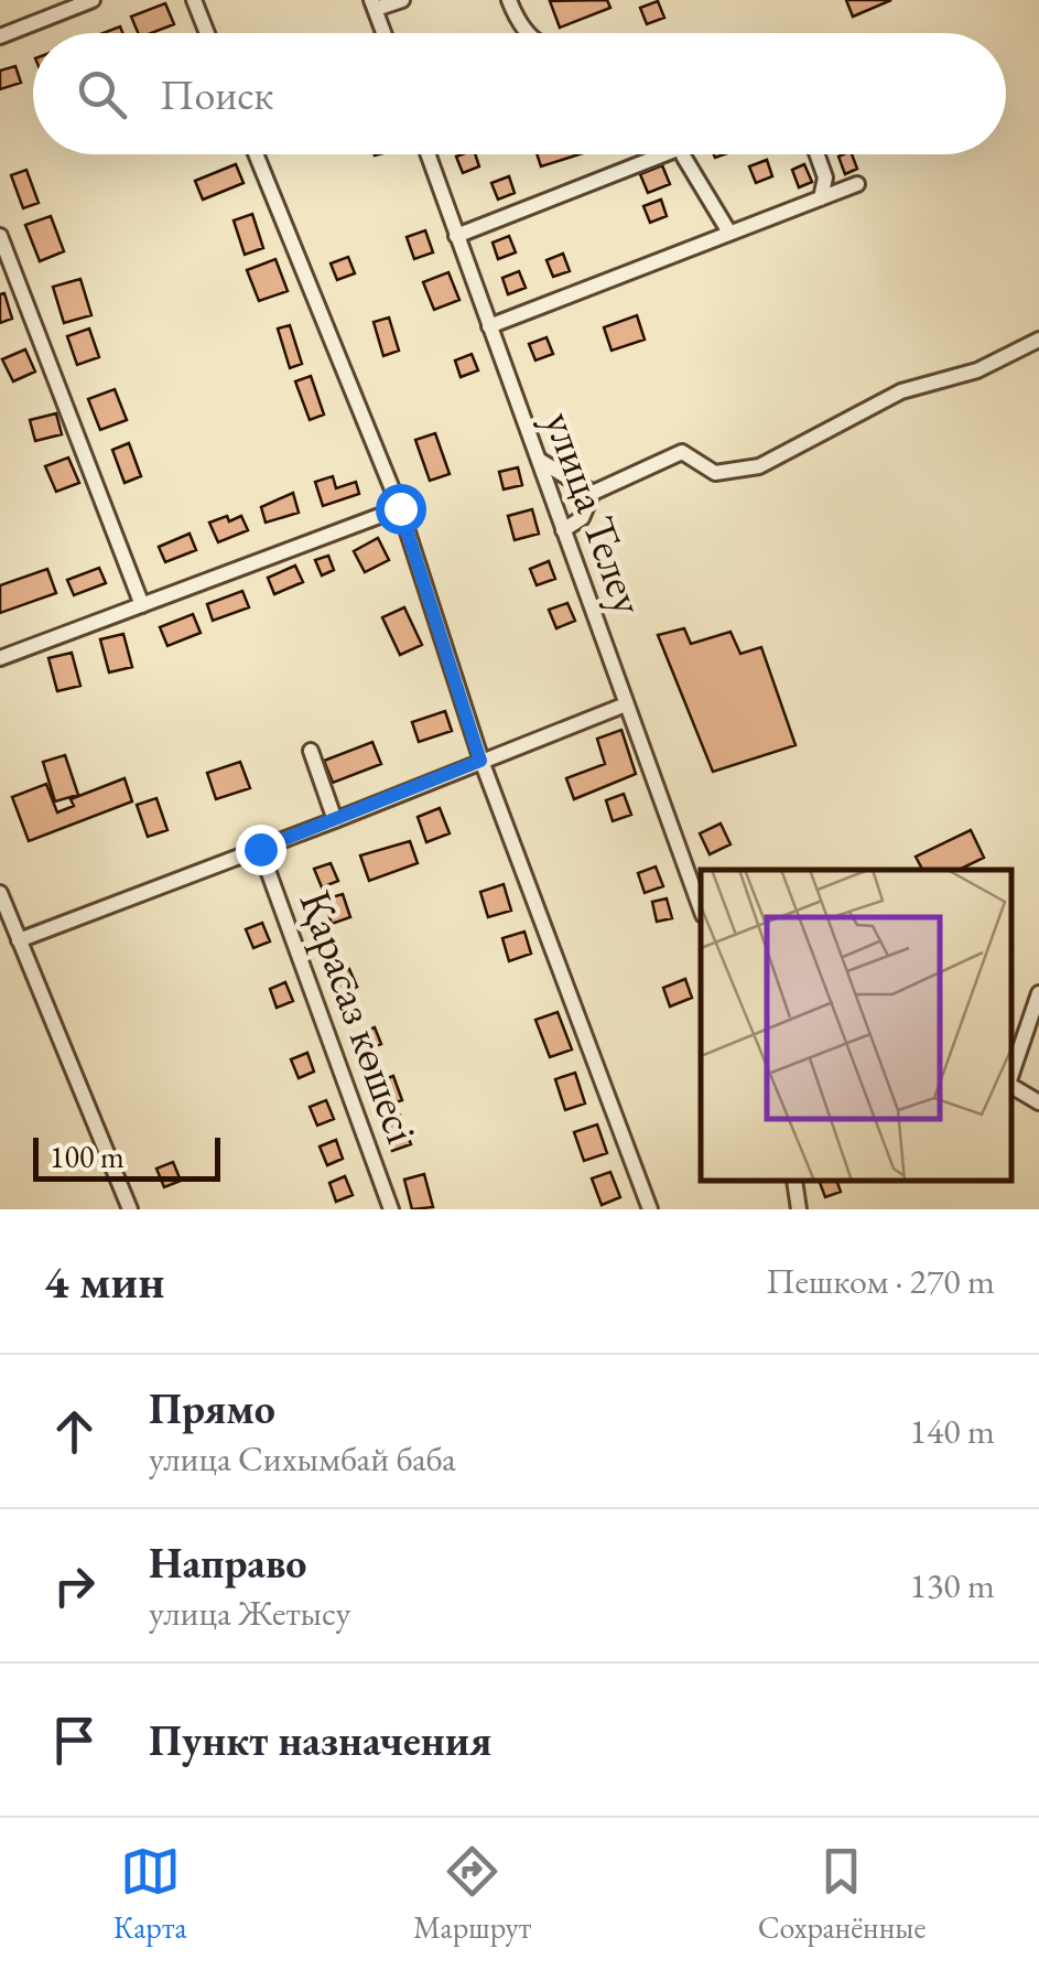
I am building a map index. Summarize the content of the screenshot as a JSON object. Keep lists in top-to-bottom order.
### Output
{
  "streets": {
    "street": ["улица Телеу", "Қарасаз көшесі"]
  },
  "scale_bar": "100 m",
  "page": {
    "search": "Поиск",
    "scale": "100 m",
    "heading": ["4 мин", "Пешком · 270 m"],
    "list": [
      ["Прямо", "улица Сихымбай баба", "140 m"],
      ["Направо", "улица Жетысу", "130 m"],
      "Пункт назначения"
    ],
    "nav": ["Карта", "Маршрут", "Сохранённые"]
  }
}
